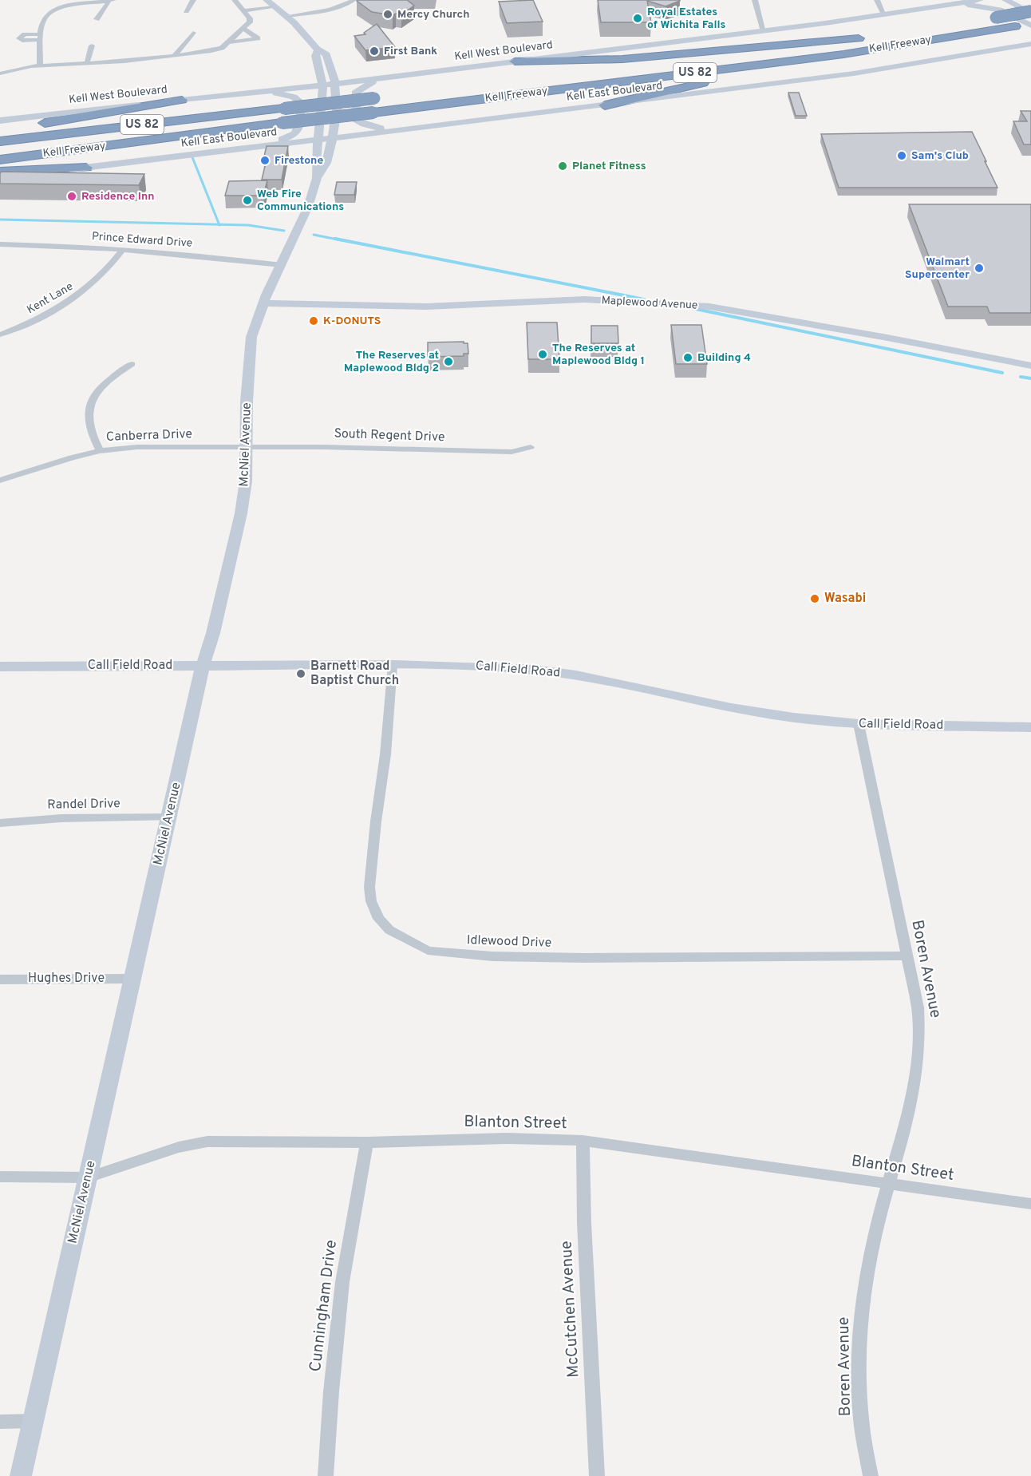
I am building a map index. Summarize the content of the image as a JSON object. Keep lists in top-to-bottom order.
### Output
{
  "streets": {
    "highway": ["Kell Freeway", "US 82"],
    "main road": [
      "Kell West Boulevard",
      "Kell East Boulevard",
      "Maplewood Avenue",
      "McNiel Avenue",
      "Call Field Road"
    ],
    "street": [
      "Prince Edward Drive",
      "Kent Lane",
      "Canberra Drive",
      "South Regent Drive",
      "Randel Drive",
      "Idlewood Drive",
      "Boren Avenue",
      "Hughes Drive",
      "Blanton Street",
      "Cunningham Drive",
      "McCutchen Avenue"
    ]
  },
  "crossings": [
    ["Kell Freeway", "Kell West Boulevard"],
    ["Kell West Boulevard", "McNiel Avenue"],
    ["Kell East Boulevard", "McNiel Avenue"],
    ["Prince Edward Drive", "Kent Lane"],
    ["Prince Edward Drive", "McNiel Avenue"],
    ["Maplewood Avenue", "McNiel Avenue"],
    ["Canberra Drive", "South Regent Drive"],
    ["Canberra Drive", "McNiel Avenue"],
    ["South Regent Drive", "McNiel Avenue"],
    ["McNiel Avenue", "Call Field Road"],
    ["McNiel Avenue", "Randel Drive"],
    ["McNiel Avenue", "Hughes Drive"],
    ["McNiel Avenue", "Blanton Street"],
    ["Call Field Road", "Idlewood Drive"],
    ["Call Field Road", "Boren Avenue"],
    ["Idlewood Drive", "Boren Avenue"],
    ["Boren Avenue", "Blanton Street"],
    ["Blanton Street", "Cunningham Drive"],
    ["Blanton Street", "McCutchen Avenue"]
  ],
  "places": [
    "Mercy Church",
    "Royal Estates of Wichita Falls",
    "First Bank",
    "Sam's Club",
    "Firestone",
    "Planet Fitness",
    "Residence Inn",
    "Web Fire Communications",
    "Walmart Supercenter",
    "K-DONUTS",
    "The Reserves at Maplewood Bldg 1",
    "Building 4",
    "The Reserves at Maplewood Bldg 2",
    "Wasabi",
    "Barnett Road Baptist Church"
  ]
}
